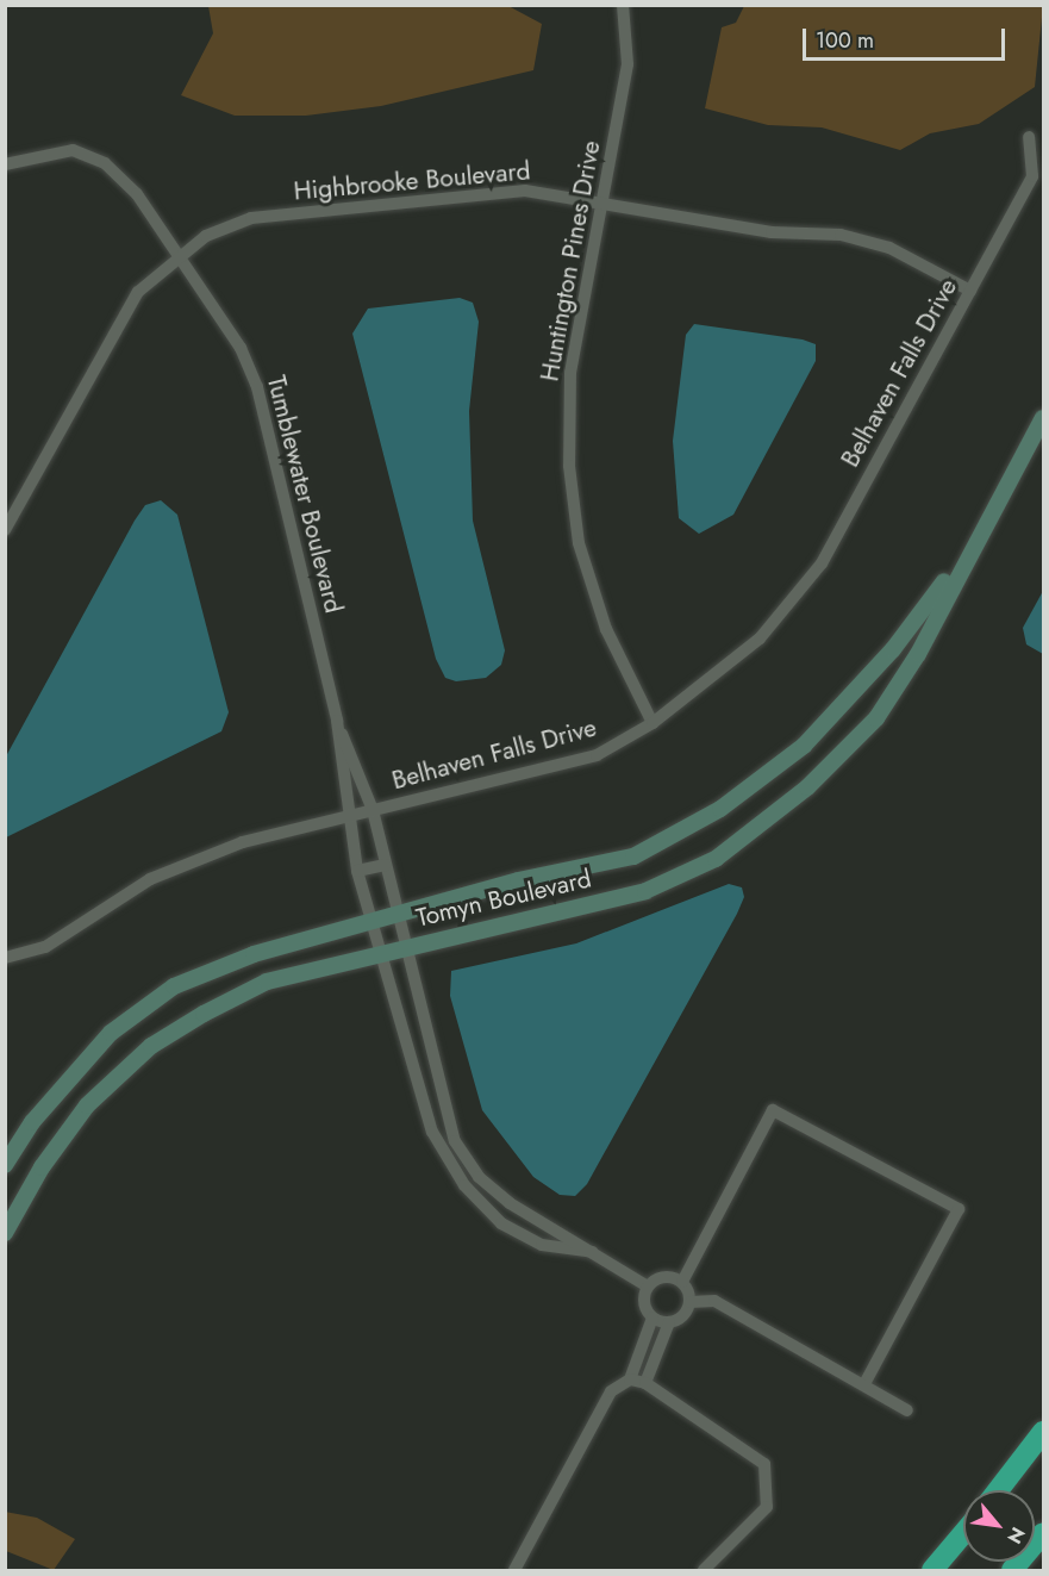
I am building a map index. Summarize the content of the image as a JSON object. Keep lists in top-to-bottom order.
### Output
{
  "streets": {
    "street": [
      "Highbrooke Boulevard",
      "Huntington Pines Drive",
      "Belhaven Falls Drive",
      "Tumblewater Boulevard",
      "Tomyn Boulevard"
    ]
  },
  "crossings": [
    ["Highbrooke Boulevard", "Huntington Pines Drive"],
    ["Highbrooke Boulevard", "Belhaven Falls Drive"],
    ["Highbrooke Boulevard", "Tumblewater Boulevard"],
    ["Huntington Pines Drive", "Belhaven Falls Drive"],
    ["Belhaven Falls Drive", "Tumblewater Boulevard"],
    ["Tumblewater Boulevard", "Tomyn Boulevard"]
  ],
  "scale_bar": "100 m",
  "north": "bottom right"
}
